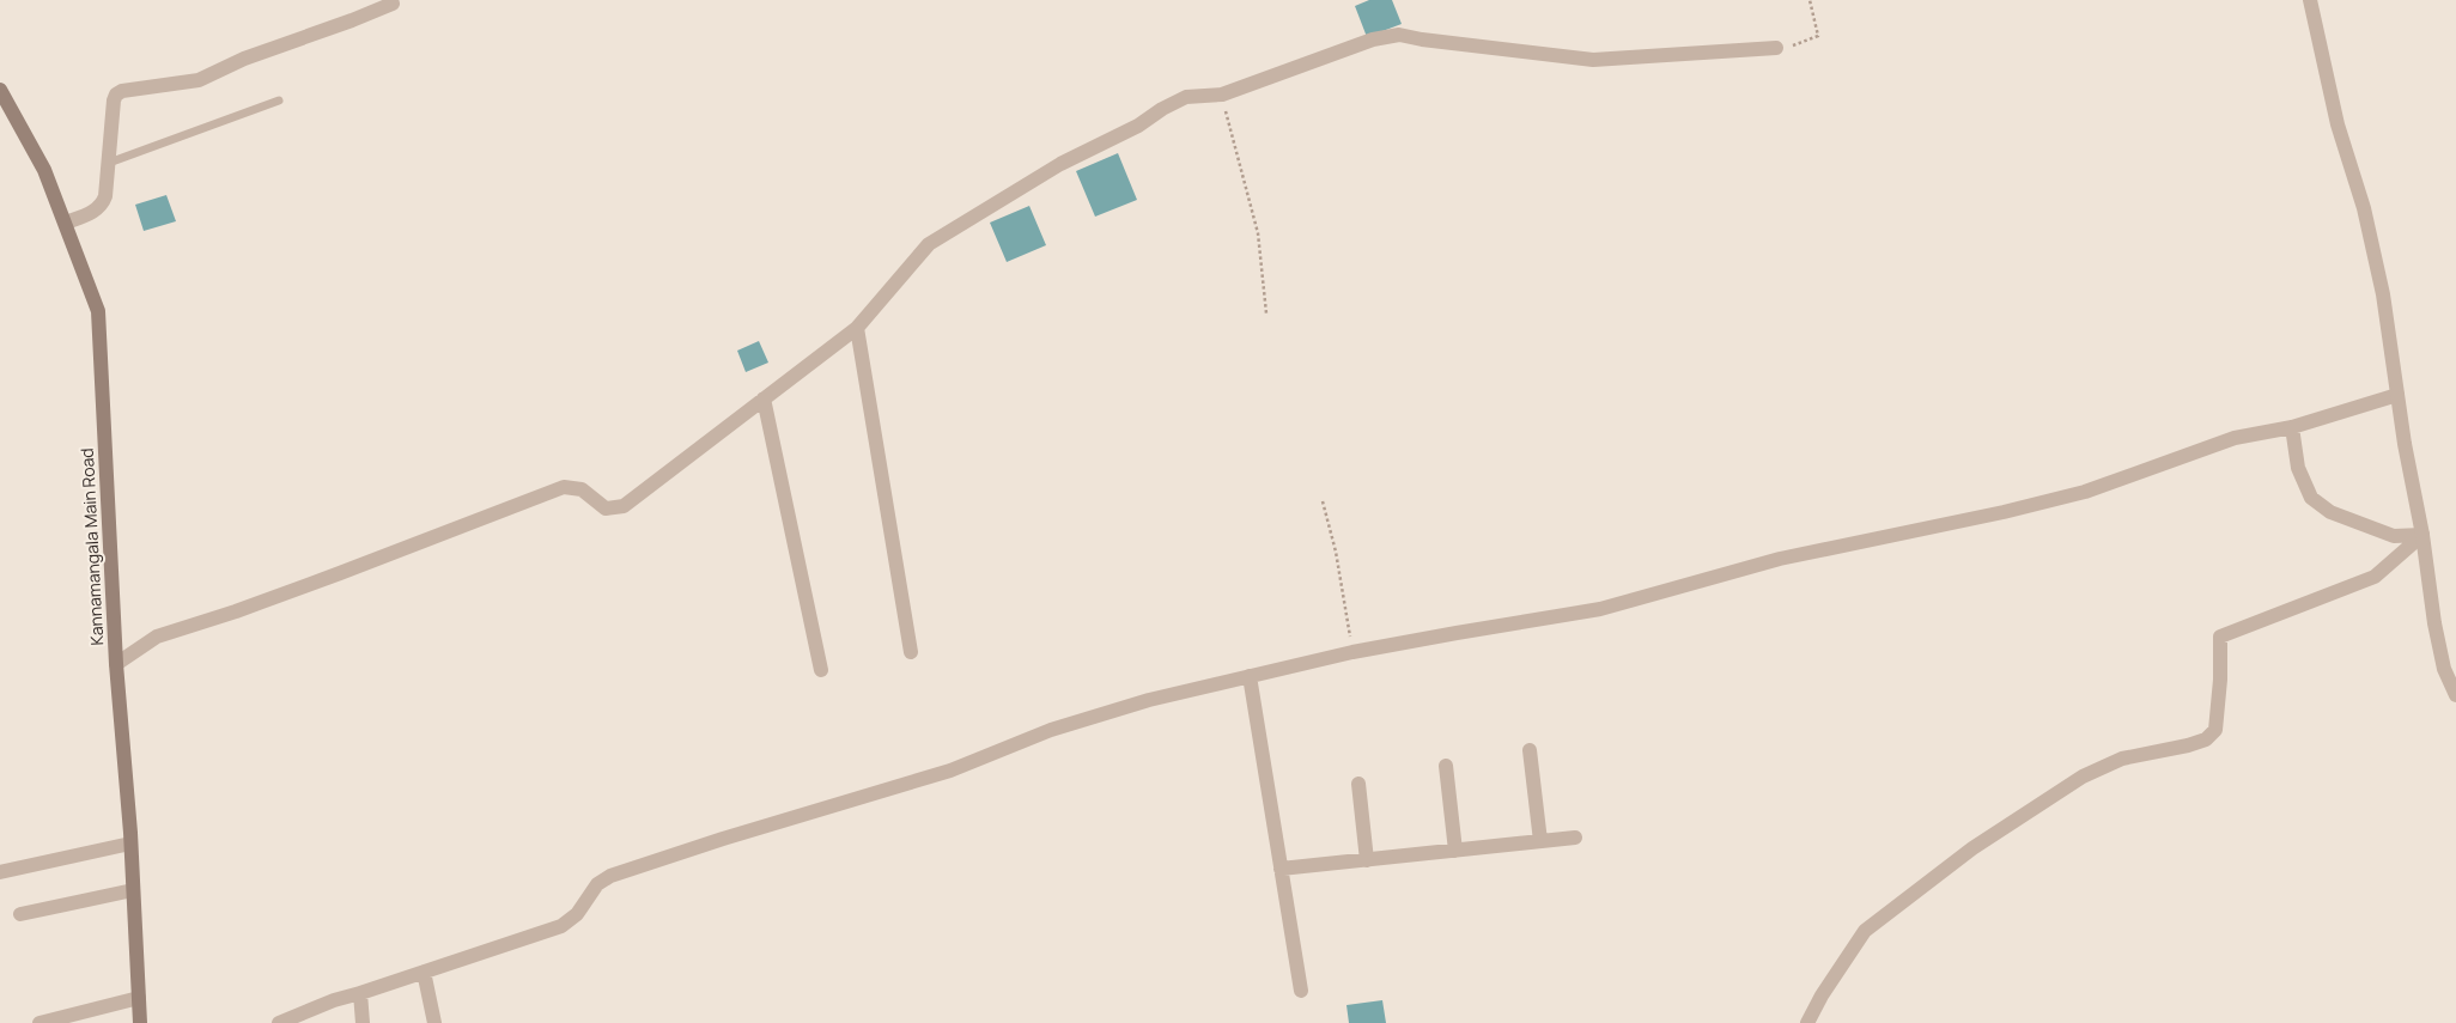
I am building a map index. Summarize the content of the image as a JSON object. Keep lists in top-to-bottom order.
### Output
{
  "streets": {
    "main road": ["Kannamangala Main Road"]
  }
}
